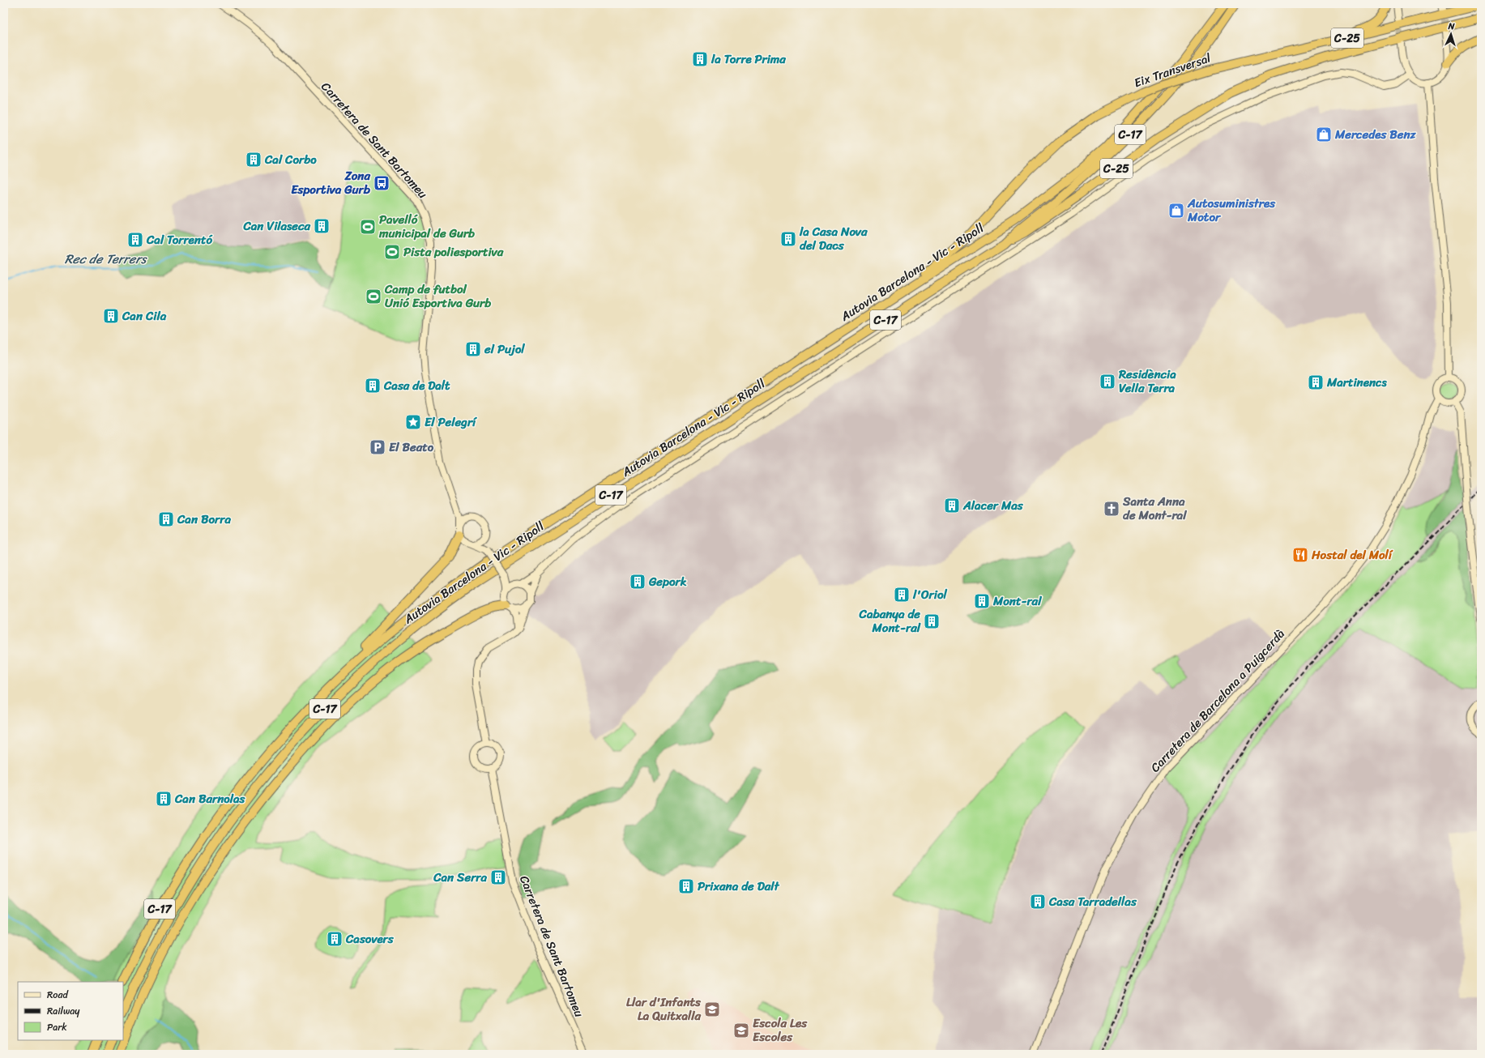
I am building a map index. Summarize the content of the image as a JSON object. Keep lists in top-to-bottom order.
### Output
{
  "streets": {
    "highway": [
      "C-25",
      "Eix Transversal",
      "C-17",
      "Autovia Barcelona - Vic - Ripoll"
    ],
    "street": ["Carretera de Sant Bartomeu", "Carretera de Barcelona a Puigcerdà"]
  },
  "crossings": [
    ["C-25", "Autovia Barcelona - Vic - Ripoll"],
    ["Eix Transversal", "Autovia Barcelona - Vic - Ripoll"]
  ],
  "water": ["Rec de Terrers"],
  "places": {
    "building": [
      "la Torre Prima",
      "Cal Corbo",
      "Can Vilaseca",
      "la Casa Nova del Dacs",
      "Cal Torrentó",
      "Can Cila",
      "el Pujol",
      "Residència Vella Terra",
      "Martinencs",
      "Casa de Dalt",
      "Alacer Mas",
      "Can Borra",
      "Gepork",
      "l'Oriol",
      "Mont-ral",
      "Cabanya de Mont-ral",
      "Can Barnolas",
      "Can Serra",
      "Prixana de Dalt",
      "Casa Tarradellas",
      "Casovers"
    ],
    "shop": ["Mercedes Benz", "Autosuministres Motor"],
    "bus stop": ["Zona Esportiva Gurb"],
    "sports": ["Pavelló municipal de Gurb", "Pista poliesportiva", "Camp de futbol Unió Esportiva Gurb"],
    "place": ["El Pelegrí"],
    "parking": ["El Beato"],
    "church": ["Santa Anna de Mont-ral"],
    "restaurant": ["Hostal del Molí"],
    "school or university": ["Llar d'Infants La Quitxalla", "Escola Les Escoles"]
  },
  "legend": ["Road", "Railway", "Park"],
  "north": "top"
}
